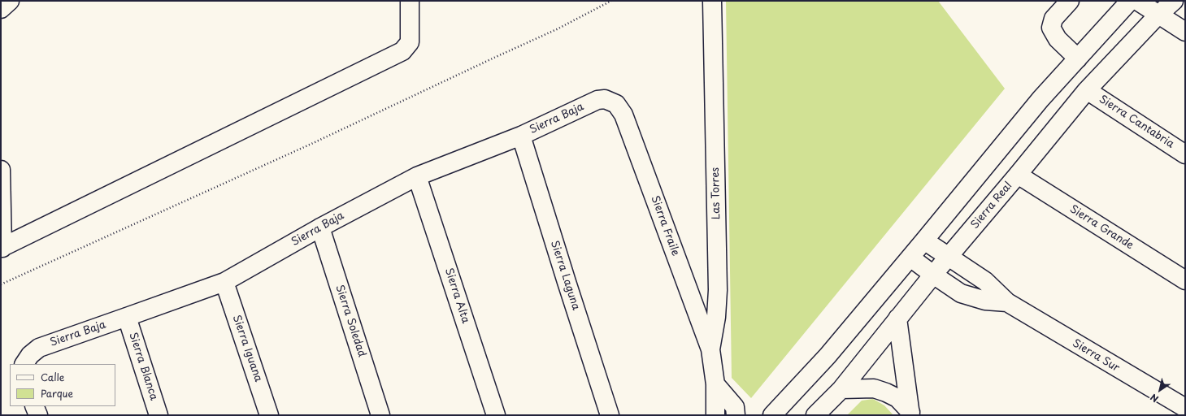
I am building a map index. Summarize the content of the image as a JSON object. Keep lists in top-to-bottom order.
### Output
{
  "streets": {
    "street": [
      "Sierra Baja",
      "Sierra Cantabria",
      "Las Torres",
      "Sierra Real",
      "Sierra Fraile",
      "Sierra Grande",
      "Sierra Laguna",
      "Sierra Alta",
      "Sierra Soledad",
      "Sierra Iguana",
      "Sierra Sur",
      "Sierra Blanca"
    ]
  },
  "crossings": [
    ["Sierra Baja", "Sierra Fraile"],
    ["Sierra Baja", "Sierra Laguna"],
    ["Sierra Baja", "Sierra Alta"],
    ["Sierra Baja", "Sierra Soledad"],
    ["Sierra Baja", "Sierra Iguana"],
    ["Sierra Baja", "Sierra Blanca"],
    ["Sierra Cantabria", "Sierra Real"],
    ["Las Torres", "Sierra Fraile"],
    ["Sierra Real", "Sierra Grande"],
    ["Sierra Real", "Sierra Sur"]
  ],
  "legend": ["Calle", "Parque"],
  "north": "bottom left"
}
